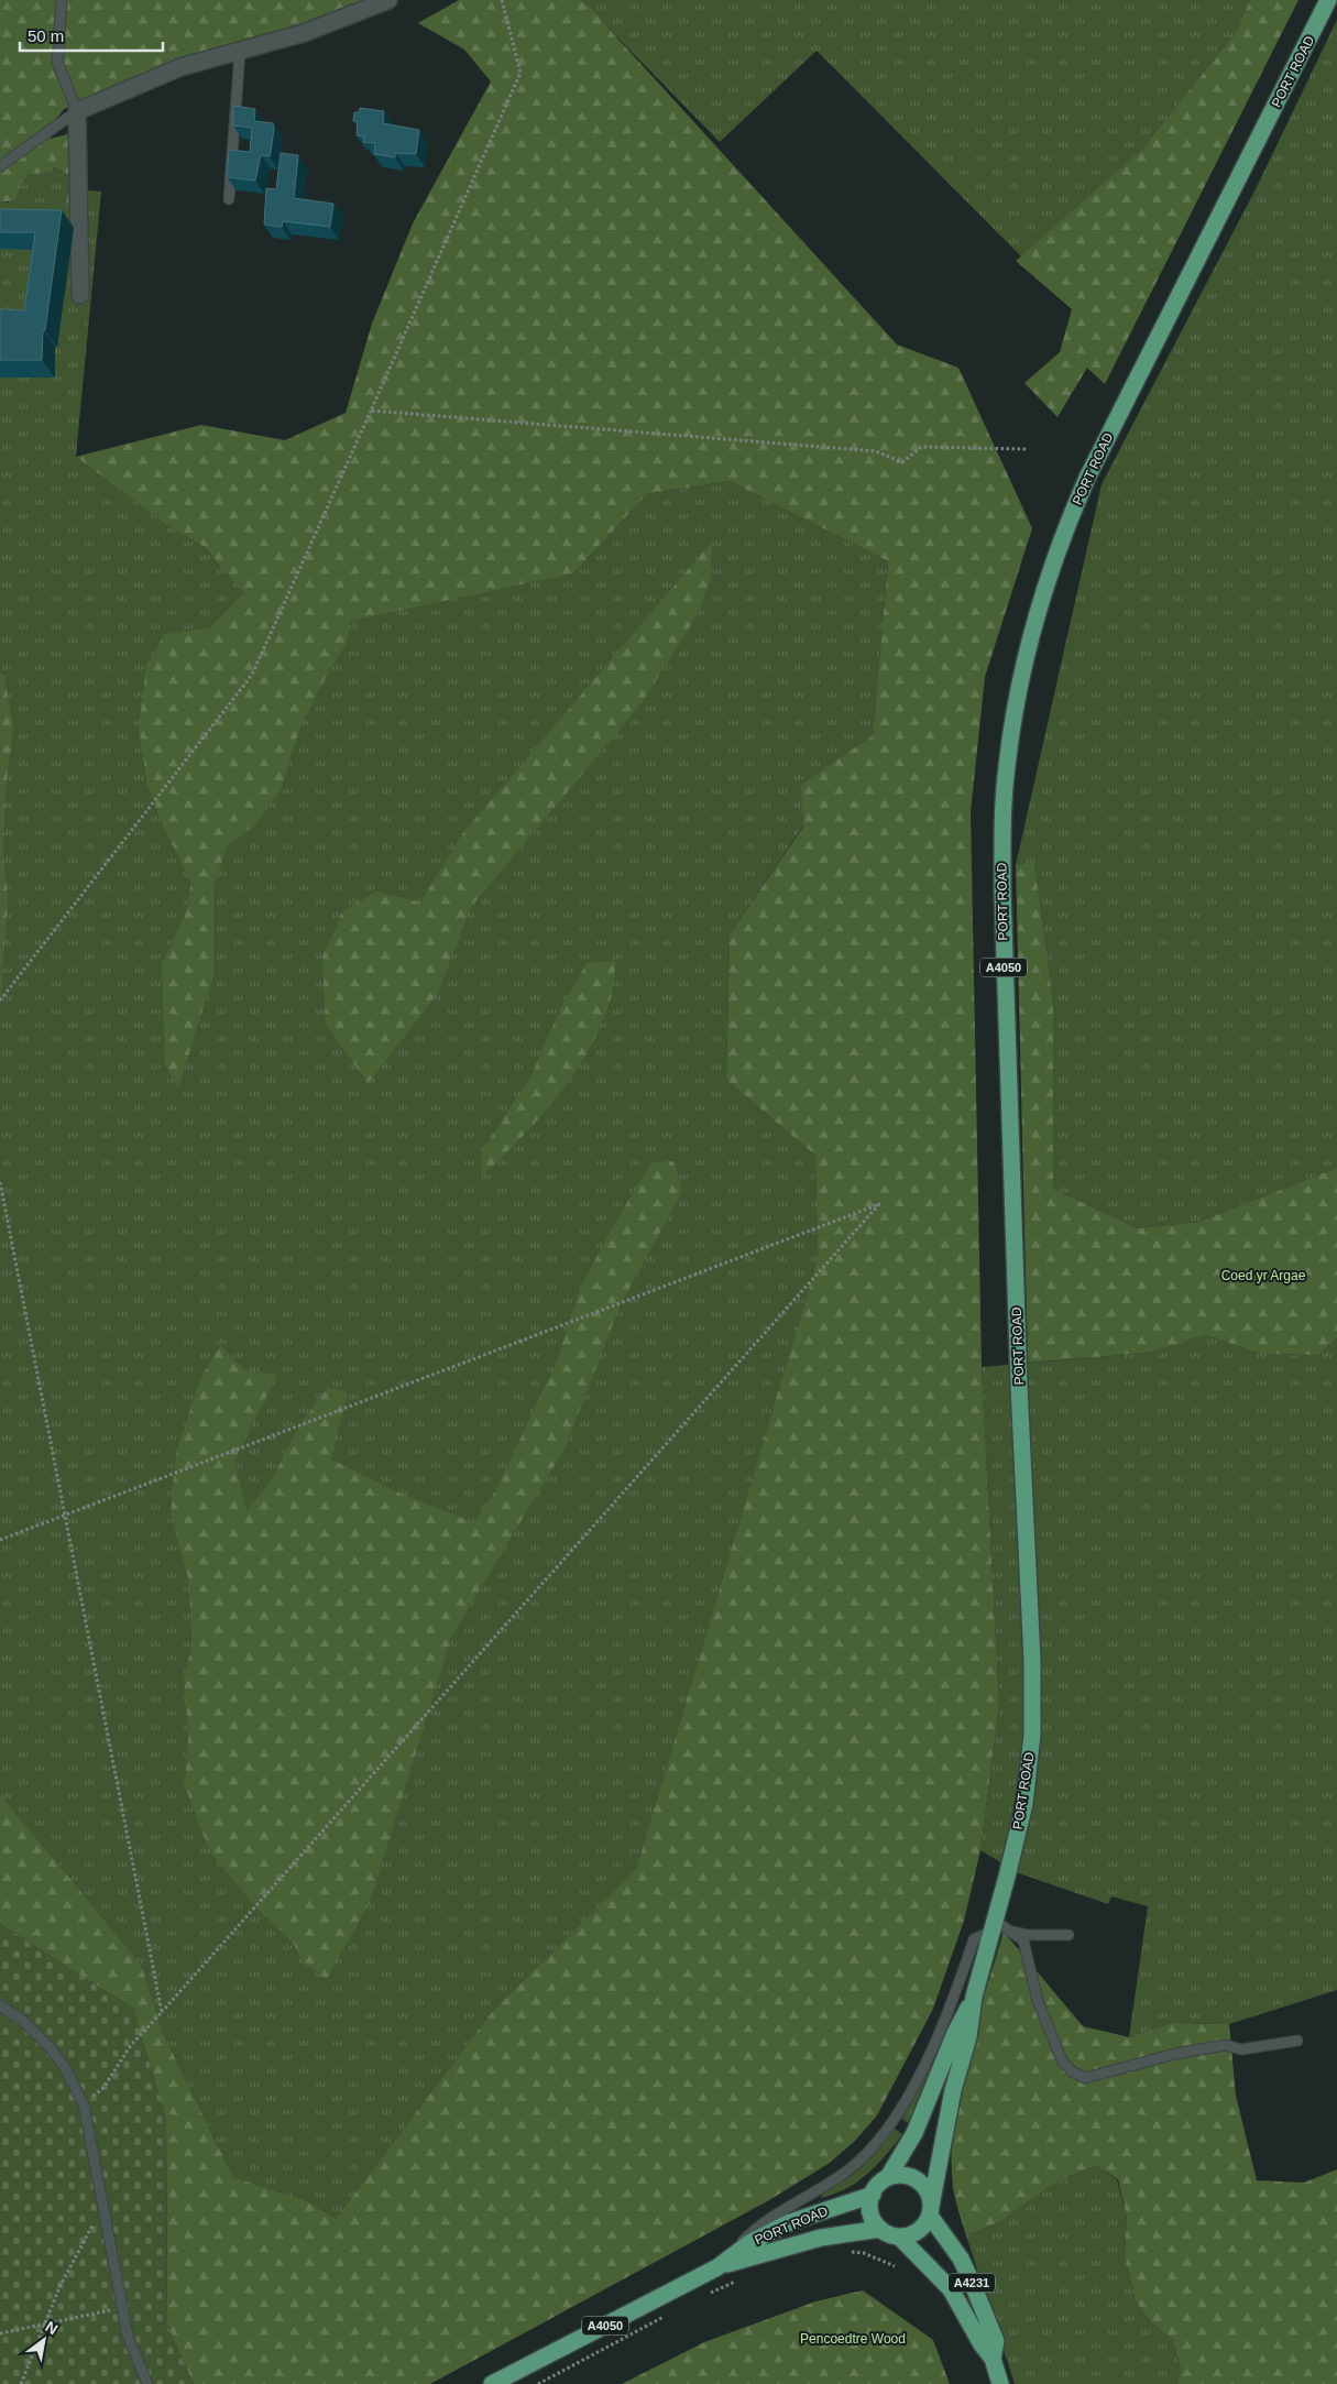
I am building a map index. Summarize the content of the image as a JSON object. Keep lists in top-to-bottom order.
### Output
{
  "streets": {
    "main road": ["PORT ROAD", "A4050", "A4231"]
  },
  "crossings": [
    ["PORT ROAD", "A4050"],
    ["PORT ROAD", "A4231"],
    ["A4050", "A4231"]
  ],
  "parks": ["Coed yr Argae", "Pencoedtre Wood"],
  "scale_bar": "50 m",
  "north": "top right"
}
